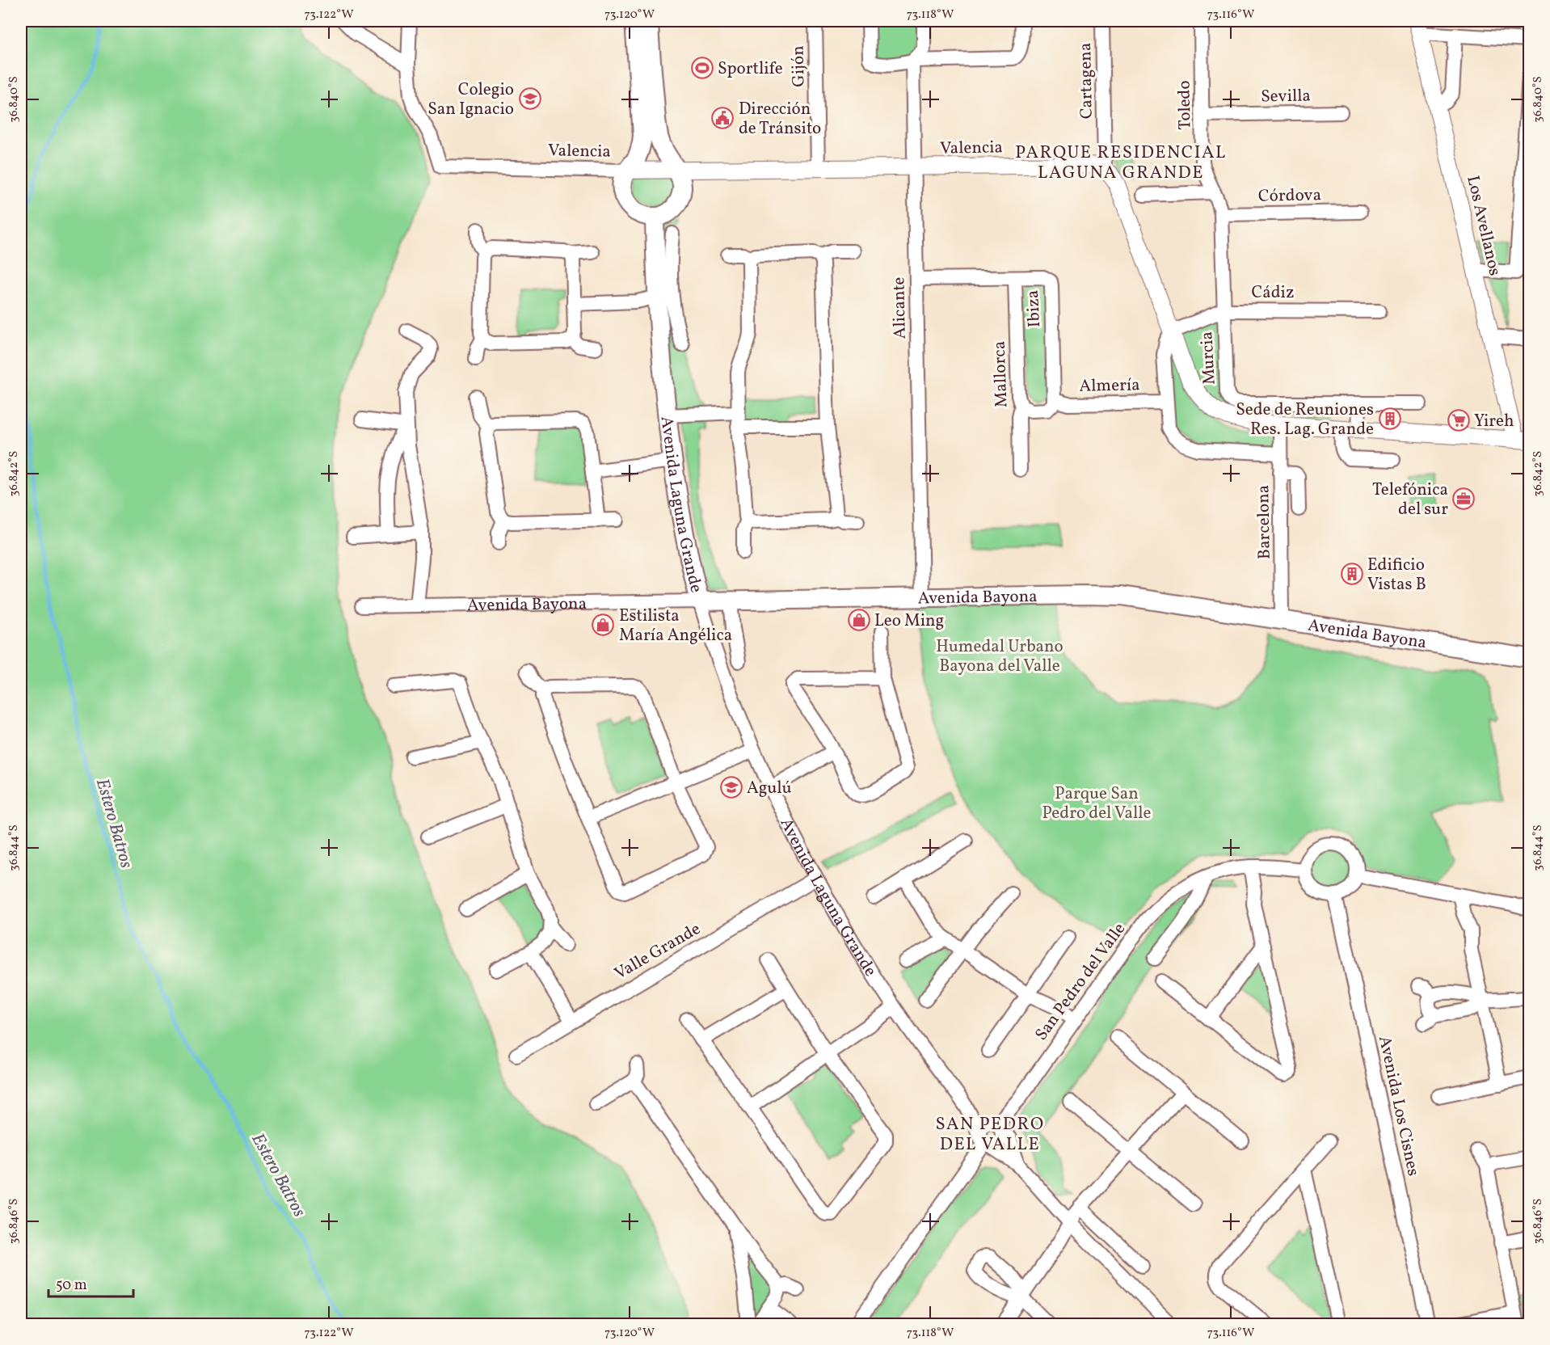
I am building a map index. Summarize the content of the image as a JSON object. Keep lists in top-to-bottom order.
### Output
{
  "streets": {
    "main road": ["Avenida Laguna Grande", "Avenida Bayona"],
    "street": [
      "Gijón",
      "Cartagena",
      "Sevilla",
      "Toledo",
      "Valencia",
      "Córdova",
      "Los Avellanos",
      "Cádiz",
      "Alicante",
      "Ibiza",
      "Murcia",
      "Mallorca",
      "Almería",
      "Barcelona",
      "Valle Grande",
      "San Pedro del Valle",
      "Avenida Los Cisnes"
    ]
  },
  "crossings": [
    ["Gijón", "Valencia"],
    ["Cartagena", "Valencia"],
    ["Sevilla", "Toledo"],
    ["Toledo", "Córdova"],
    ["Toledo", "Murcia"],
    ["Valencia", "Alicante"],
    ["Valencia", "Avenida Laguna Grande"],
    ["Córdova", "Murcia"],
    ["Cádiz", "Murcia"],
    ["Alicante", "Ibiza"],
    ["Alicante", "Avenida Bayona"],
    ["Ibiza", "Mallorca"],
    ["Ibiza", "Almería"],
    ["Avenida Laguna Grande", "Avenida Bayona"],
    ["Avenida Laguna Grande", "Valle Grande"],
    ["Barcelona", "Avenida Bayona"],
    ["San Pedro del Valle", "Avenida Los Cisnes"]
  ],
  "districts": ["PARQUE RESIDENCIAL LAGUNA GRANDE", "SAN PEDRO DEL VALLE"],
  "water": ["Estero Batros"],
  "parks": ["Humedal Urbano Bayona del Valle", "Parque San Pedro del Valle"],
  "places": {
    "sports": ["Sportlife"],
    "school or university": ["Colegio San Ignacio", "Agulú"],
    "public building": ["Dirección de Tránsito"],
    "building": ["Sede de Reuniones Res. Lag. Grande", "Edificio Vistas B"],
    "supermarket": ["Yireh"],
    "office": ["Telefónica del sur"],
    "shop": ["Leo Ming", "Estilista María Angélica"]
  },
  "scale_bar": "50 m",
  "coordinates": [
    "73.122°W",
    "73.120°W",
    "73.118°W",
    "73.116°W",
    "36.840°S",
    "36.842°S",
    "36.844°S",
    "36.846°S"
  ]
}
